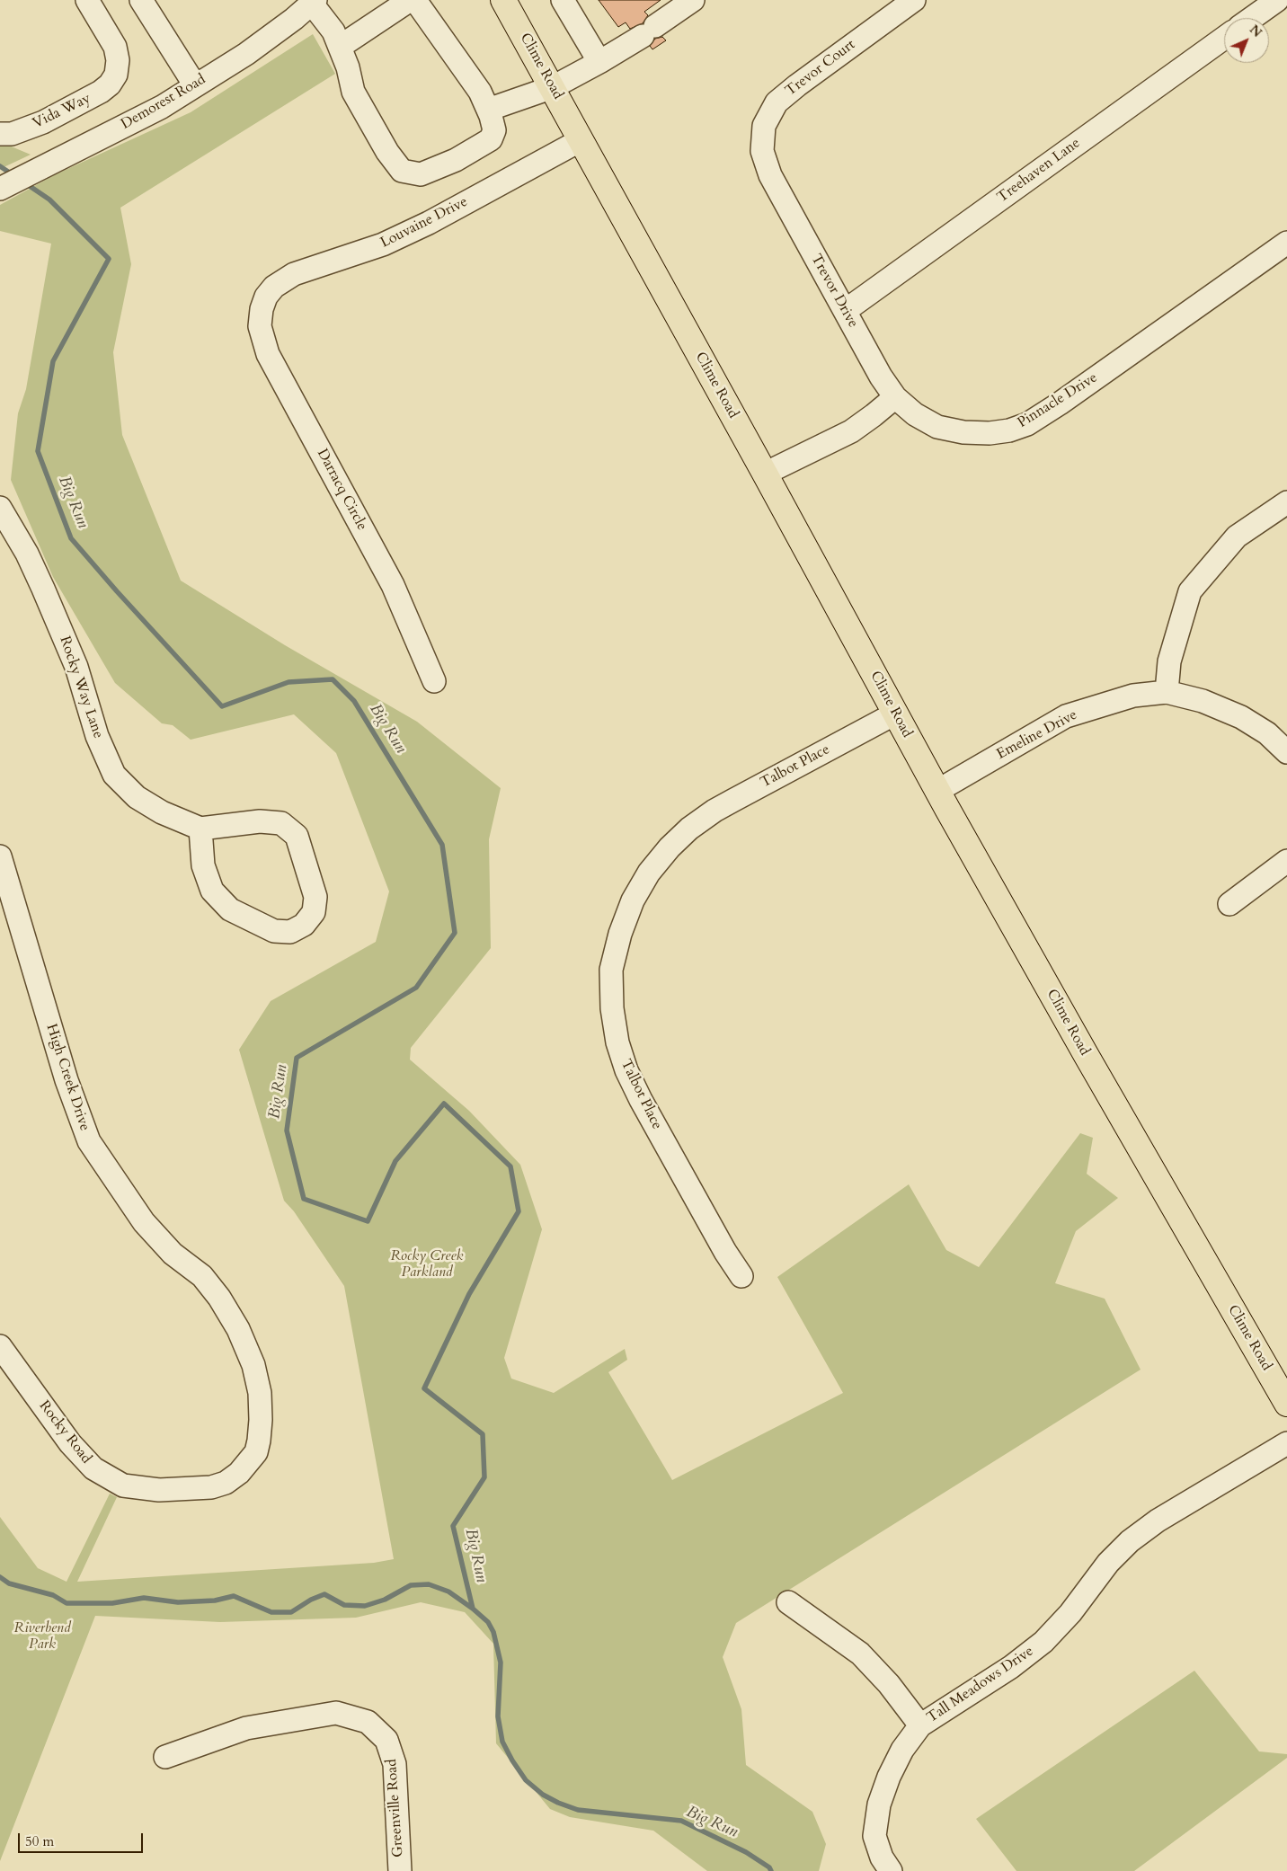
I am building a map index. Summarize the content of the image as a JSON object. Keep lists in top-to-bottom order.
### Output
{
  "streets": {
    "main road": ["Clime Road"],
    "street": [
      "Trevor Court",
      "Demorest Road",
      "Vida Way",
      "Treehaven Lane",
      "Louvaine Drive",
      "Trevor Drive",
      "Pinnacle Drive",
      "Darracq Circle",
      "Rocky Way Lane",
      "Emeline Drive",
      "Talbot Place",
      "High Creek Drive",
      "Rocky Road",
      "Tall Meadows Drive",
      "Greenville Road"
    ]
  },
  "crossings": [
    ["Clime Road", "Louvaine Drive"],
    ["Clime Road", "Emeline Drive"],
    ["Clime Road", "Talbot Place"],
    ["Trevor Court", "Trevor Drive"],
    ["Treehaven Lane", "Trevor Drive"],
    ["Louvaine Drive", "Darracq Circle"],
    ["Trevor Drive", "Pinnacle Drive"],
    ["High Creek Drive", "Rocky Road"]
  ],
  "water": ["Big Run"],
  "parks": ["Rocky Creek Parkland", "Riverbend Park"],
  "scale_bar": "50 m",
  "north": "top right"
}
